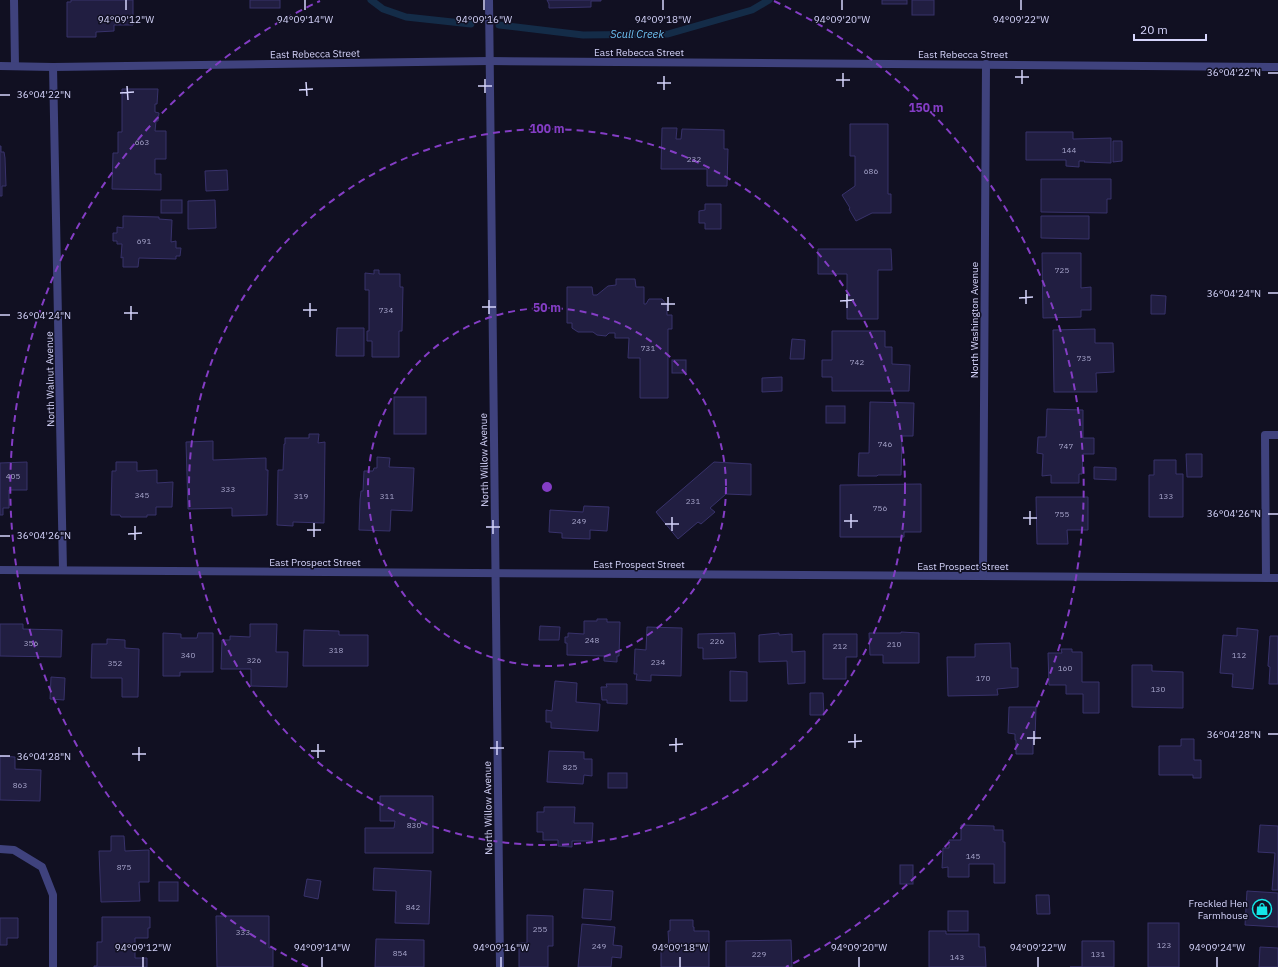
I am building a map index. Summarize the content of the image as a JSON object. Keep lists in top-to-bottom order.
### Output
{
  "streets": {
    "street": [
      "East Rebecca Street",
      "North Washington Avenue",
      "North Walnut Avenue",
      "North Willow Avenue",
      "East Prospect Street"
    ]
  },
  "crossings": [
    ["East Rebecca Street", "North Washington Avenue"],
    ["East Rebecca Street", "North Walnut Avenue"],
    ["East Rebecca Street", "North Willow Avenue"],
    ["North Washington Avenue", "East Prospect Street"],
    ["North Walnut Avenue", "East Prospect Street"],
    ["North Willow Avenue", "East Prospect Street"]
  ],
  "water": ["Scull Creek"],
  "places": {
    "shop": ["Freckled Hen Farmhouse"]
  },
  "house_numbers": [
    "663",
    "144",
    "232",
    "686",
    "691",
    "725",
    "734",
    "731",
    "735",
    "742",
    "746",
    "747",
    "405",
    "333",
    "345",
    "319",
    "311",
    "133",
    "231",
    "756",
    "755",
    "249",
    "248",
    "226",
    "356",
    "210",
    "212",
    "318",
    "340",
    "112",
    "326",
    "234",
    "352",
    "160",
    "170",
    "130",
    "825",
    "863",
    "830",
    "145",
    "875",
    "842",
    "255",
    "333",
    "123",
    "249",
    "854",
    "229",
    "131",
    "143"
  ],
  "scale_bar": "20 m",
  "coordinates": [
    "94°09'12\"W",
    "94°09'14\"W",
    "94°09'16\"W",
    "94°09'18\"W",
    "94°09'20\"W",
    "94°09'22\"W",
    "36°04'22\"N",
    "36°04'24\"N",
    "36°04'26\"N",
    "36°04'28\"N",
    "94°09'24\"W"
  ],
  "rings": ["150 m", "100 m", "50 m"]
}
